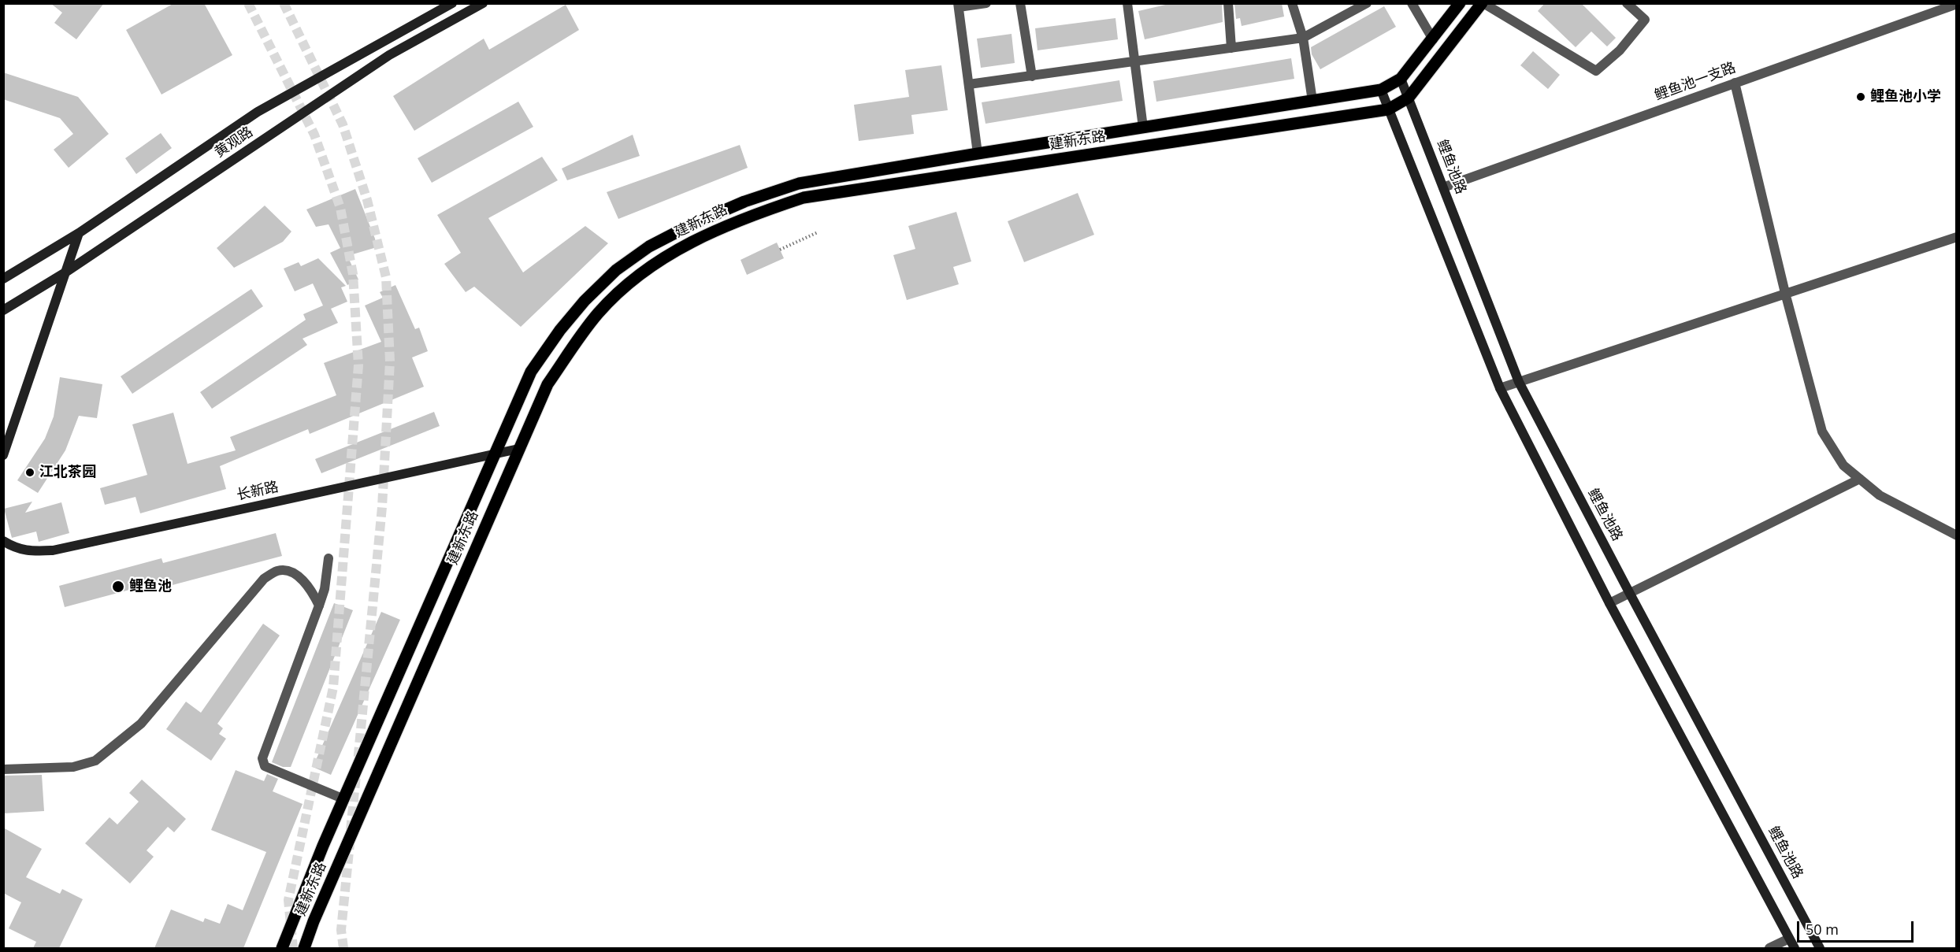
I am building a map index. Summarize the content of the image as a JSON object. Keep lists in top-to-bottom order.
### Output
{
  "streets": {
    "main road": [
      "建新东路",
      "黄观路",
      "鲤鱼池路",
      "长新路"
    ],
    "street": ["鲤鱼池一支路"]
  },
  "crossings": [
    ["鲤鱼池一支路", "鲤鱼池路"],
    ["建新东路", "鲤鱼池路"],
    ["建新东路", "长新路"]
  ],
  "places": ["鲤鱼池小学", "江北茶园", "鲤鱼池"],
  "scale_bar": "50 m"
}
